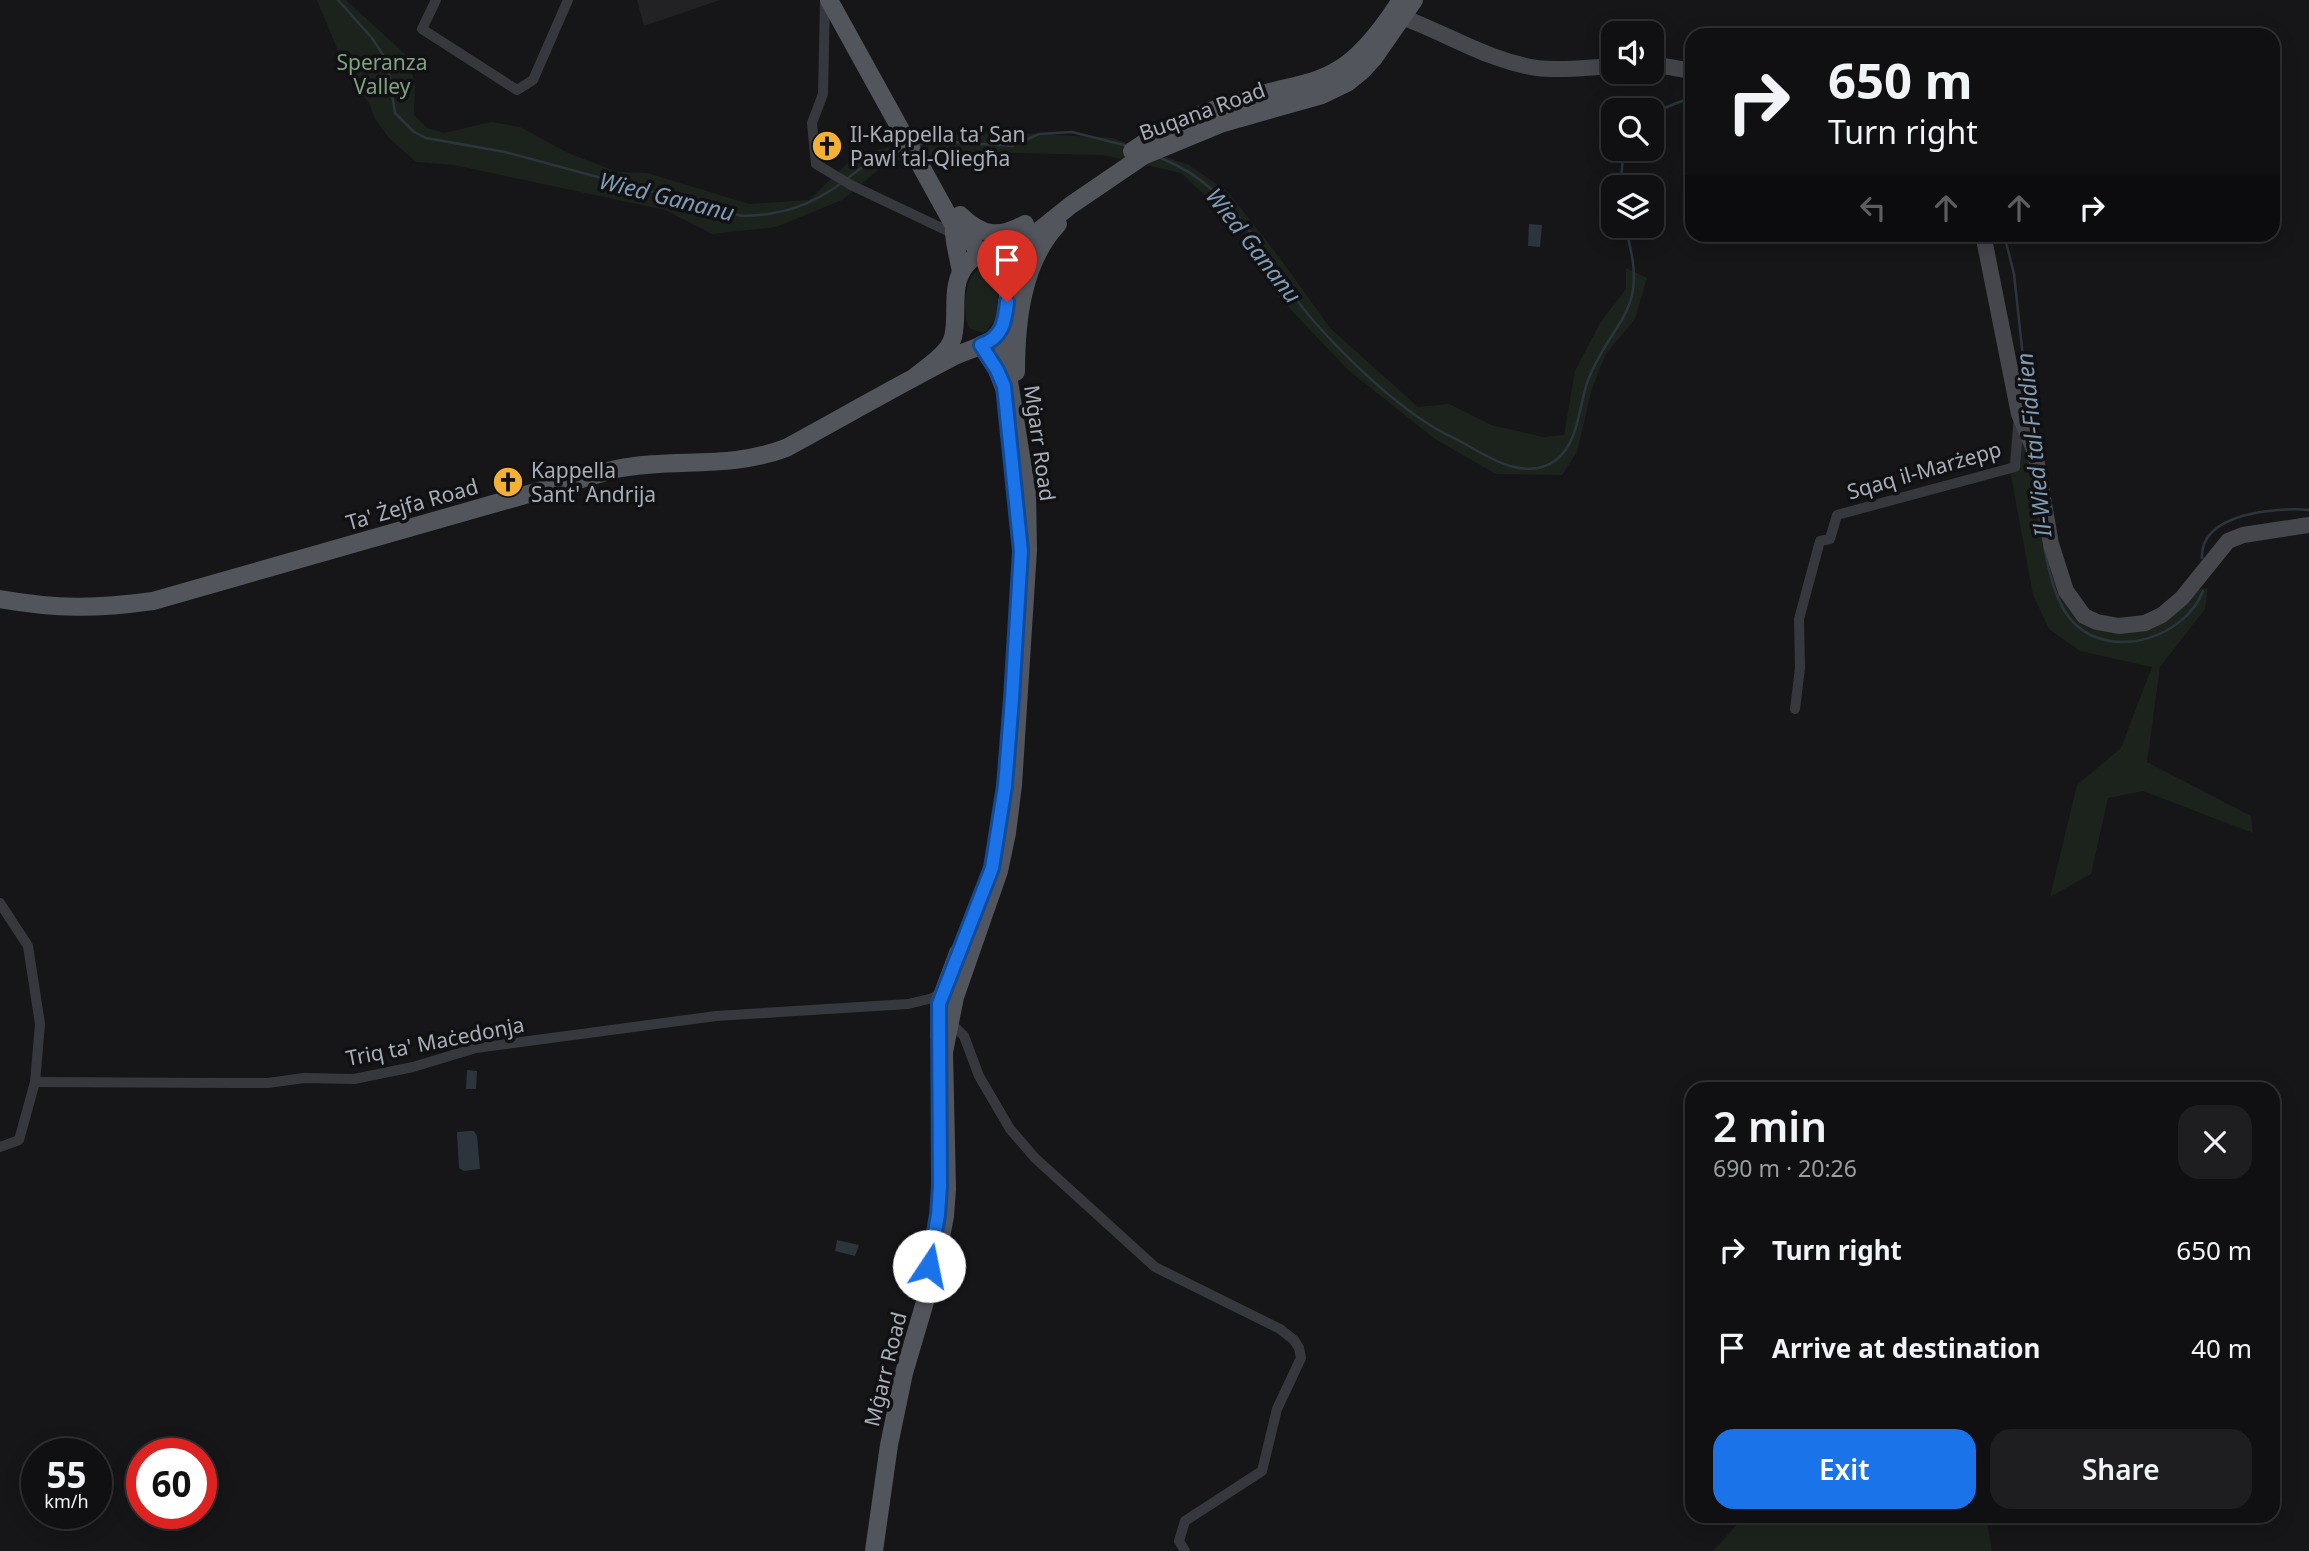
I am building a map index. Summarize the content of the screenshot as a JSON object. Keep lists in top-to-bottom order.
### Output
{
  "streets": {
    "main road": ["Buqana Road", "Mġarr Road", "Ta' Żejfa Road"],
    "street": ["Sqaq il-Marżepp", "Triq ta' Maċedonja"]
  },
  "crossings": [
    ["Buqana Road", "Mġarr Road"],
    ["Buqana Road", "Ta' Żejfa Road"],
    ["Mġarr Road", "Ta' Żejfa Road"],
    ["Mġarr Road", "Triq ta' Maċedonja"]
  ],
  "water": ["Wied Gananu", "Il-Wied tal-Fiddien"],
  "parks": ["Speranza Valley"],
  "places": {
    "church": ["Il-Kappella ta' San Pawl tal-Qliegħa", "Kappella Sant' Andrija"]
  },
  "page": {
    "turn": ["650 m", "Turn right"],
    "heading": ["2 min", "690 m · 20:26"],
    "list": [
      {
        "name": "Turn right",
        "value": "650 m"
      },
      {
        "name": "Arrive at destination",
        "value": "40 m"
      }
    ],
    "buttons": ["Exit", "Share"],
    "speed": "55 km/h",
    "limit": "60"
  }
}
